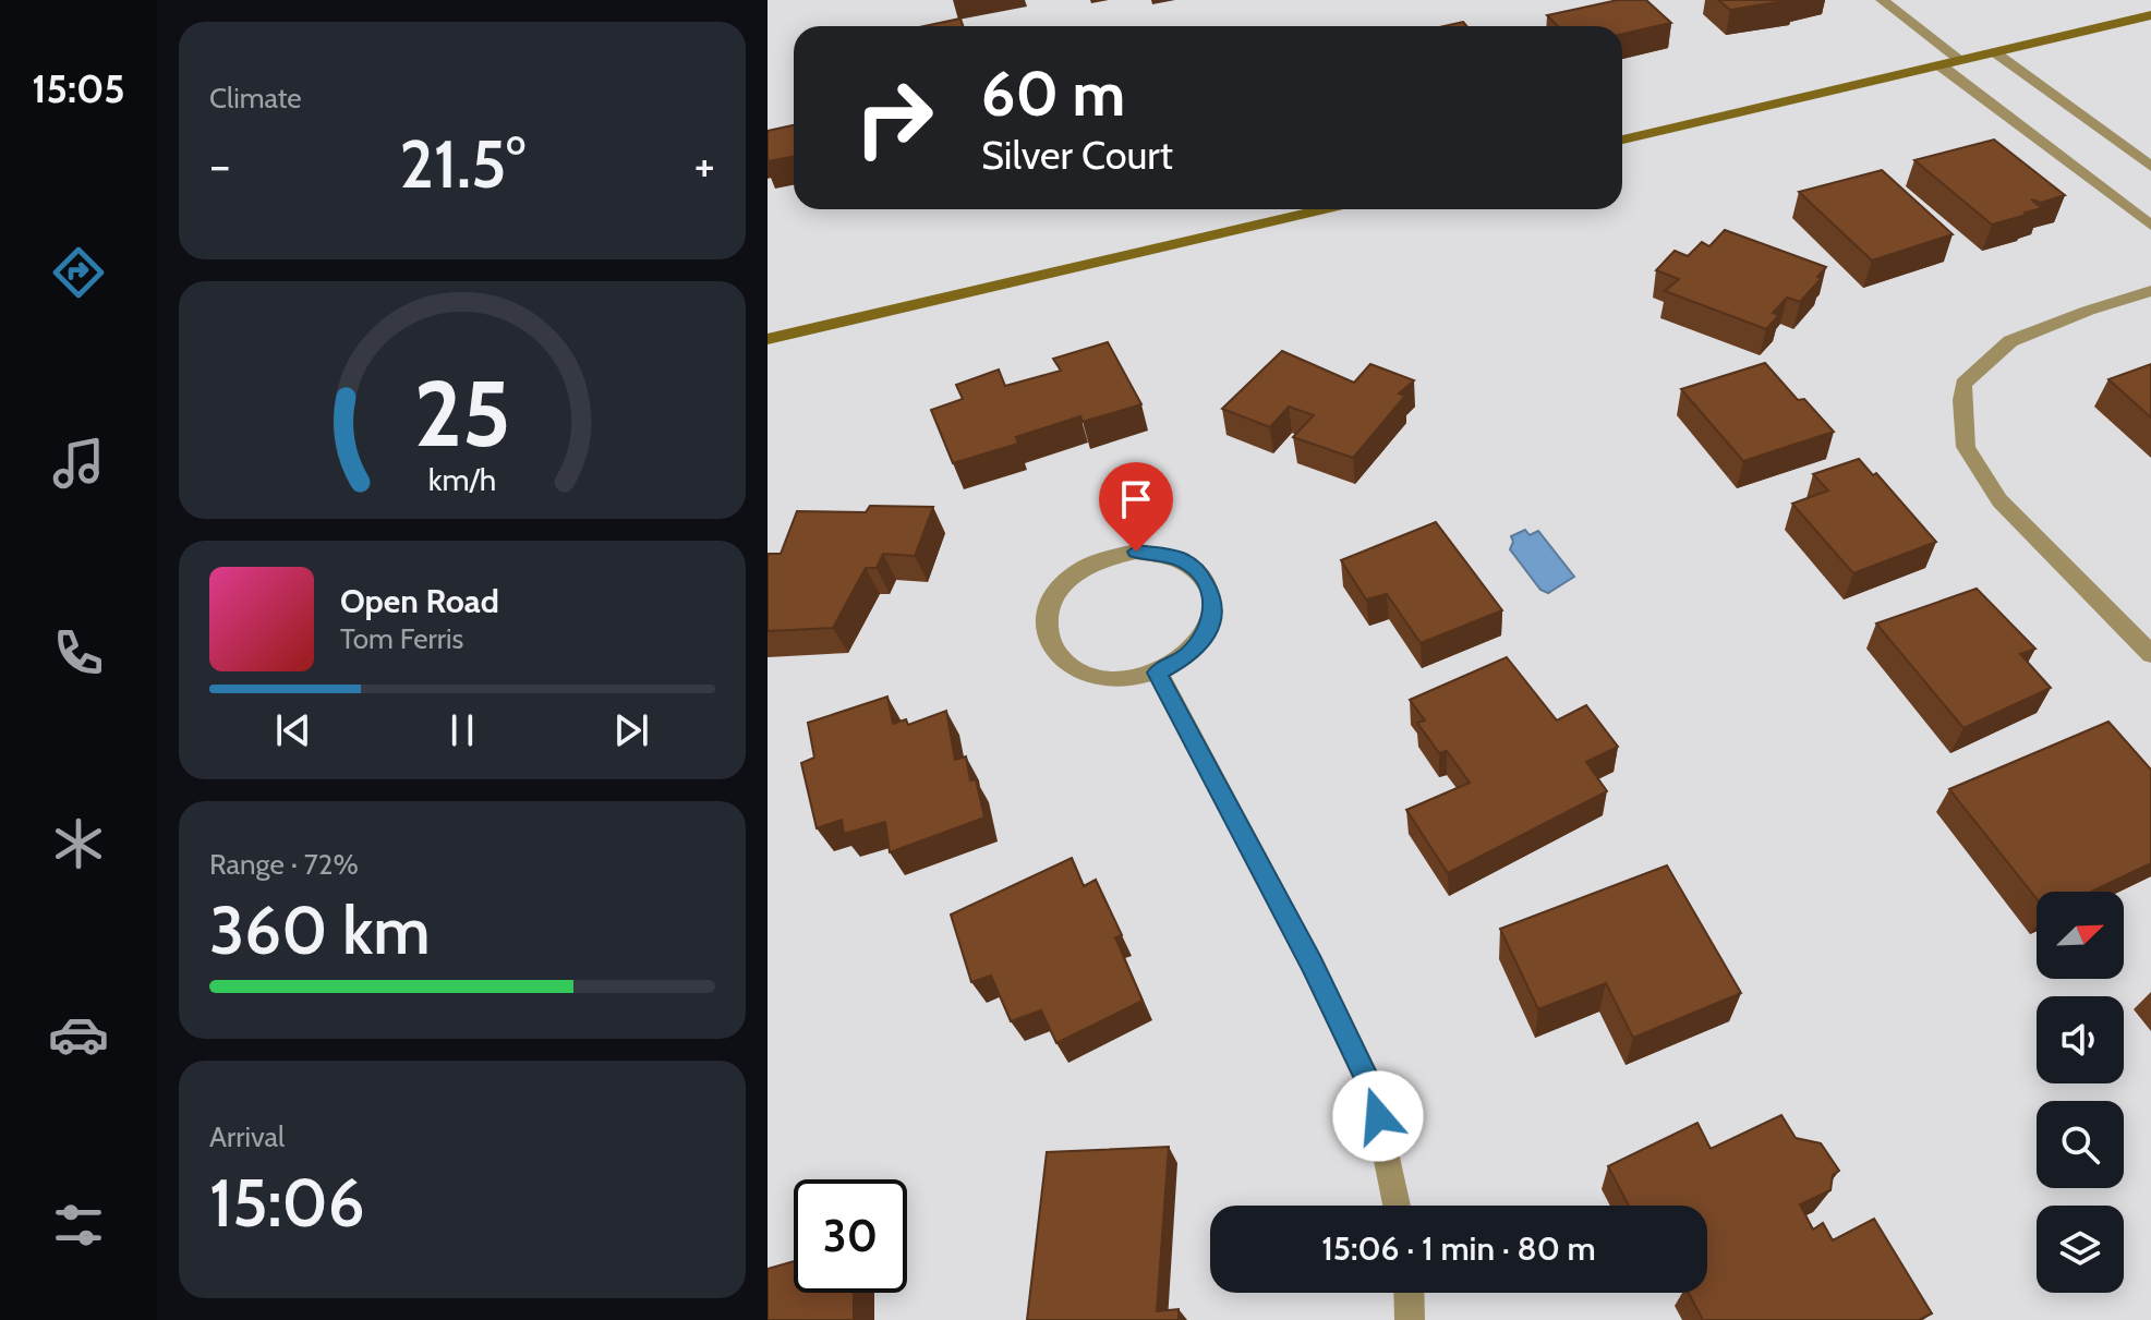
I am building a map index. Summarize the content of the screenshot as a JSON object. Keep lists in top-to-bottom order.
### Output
{
  "north": "top right",
  "page": {
    "tabs": "15:05",
    "tile": [
      "Climate",
      ["Range · 72%", "360 km"],
      ["Arrival", "15:06"]
    ],
    "turn": ["60 m", "Silver Court"],
    "heat": ["−", "21.5°", "+"],
    "song": ["Open Road", "Tom Ferris"],
    "limit": "30",
    "trip": "15:06 · 1 min · 80 m",
    "gauge": ["25", "km/h"]
  }
}
